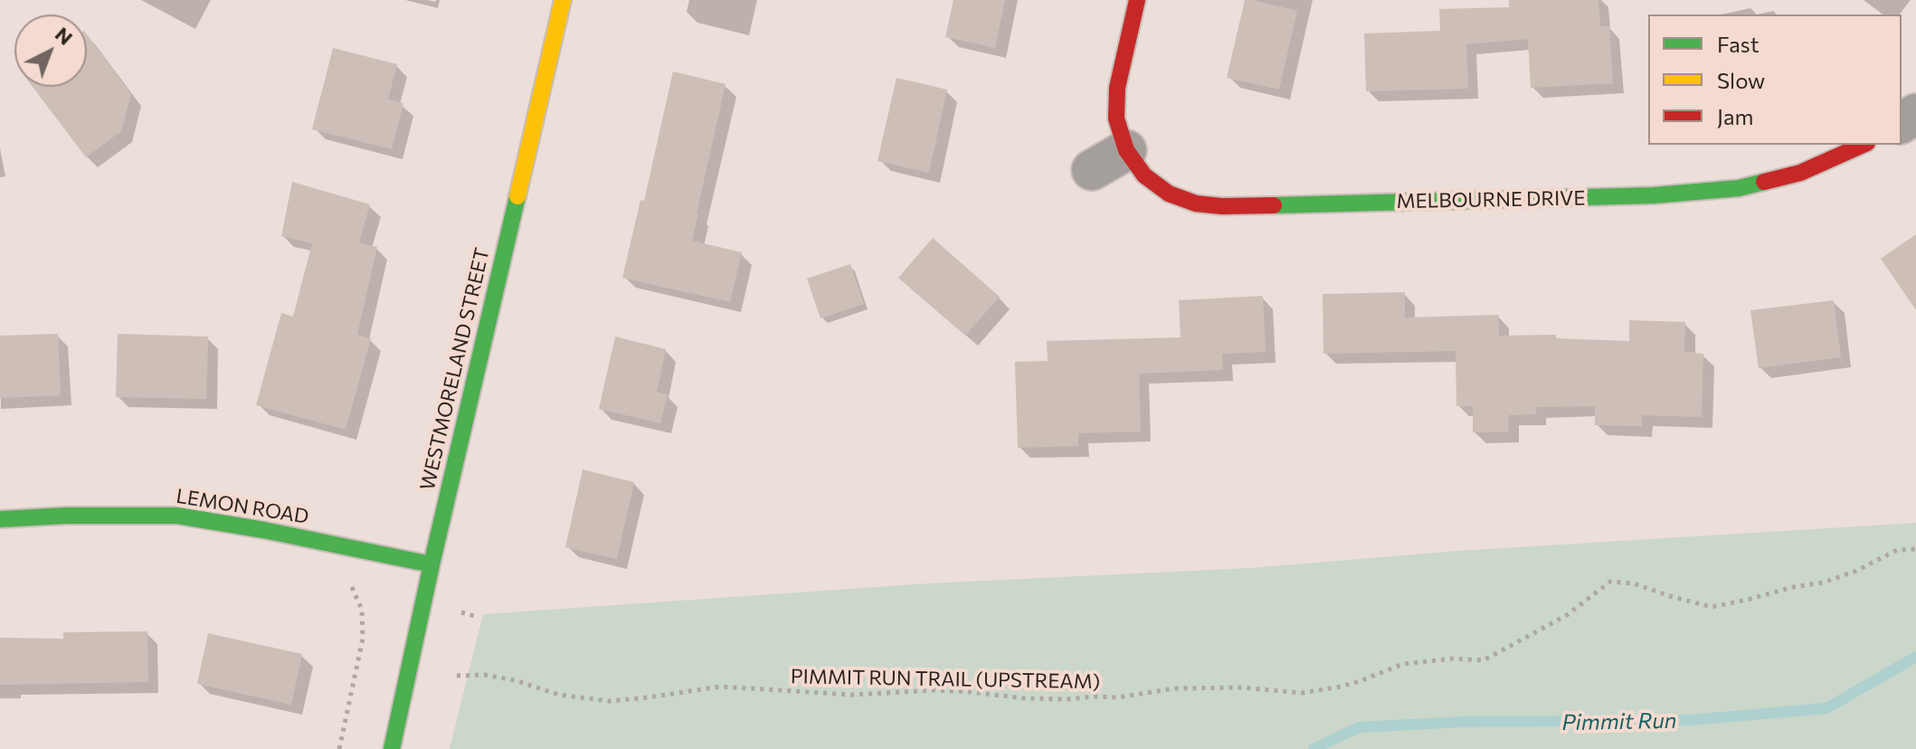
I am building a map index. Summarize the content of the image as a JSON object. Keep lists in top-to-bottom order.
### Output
{
  "streets": {
    "street": ["MELBOURNE DRIVE", "WESTMORELAND STREET", "LEMON ROAD"],
    "path": ["PIMMIT RUN TRAIL (UPSTREAM)"]
  },
  "crossings": [
    ["WESTMORELAND STREET", "LEMON ROAD"]
  ],
  "water": ["Pimmit Run"],
  "legend": ["Fast", "Slow", "Jam"],
  "north": "top right"
}
